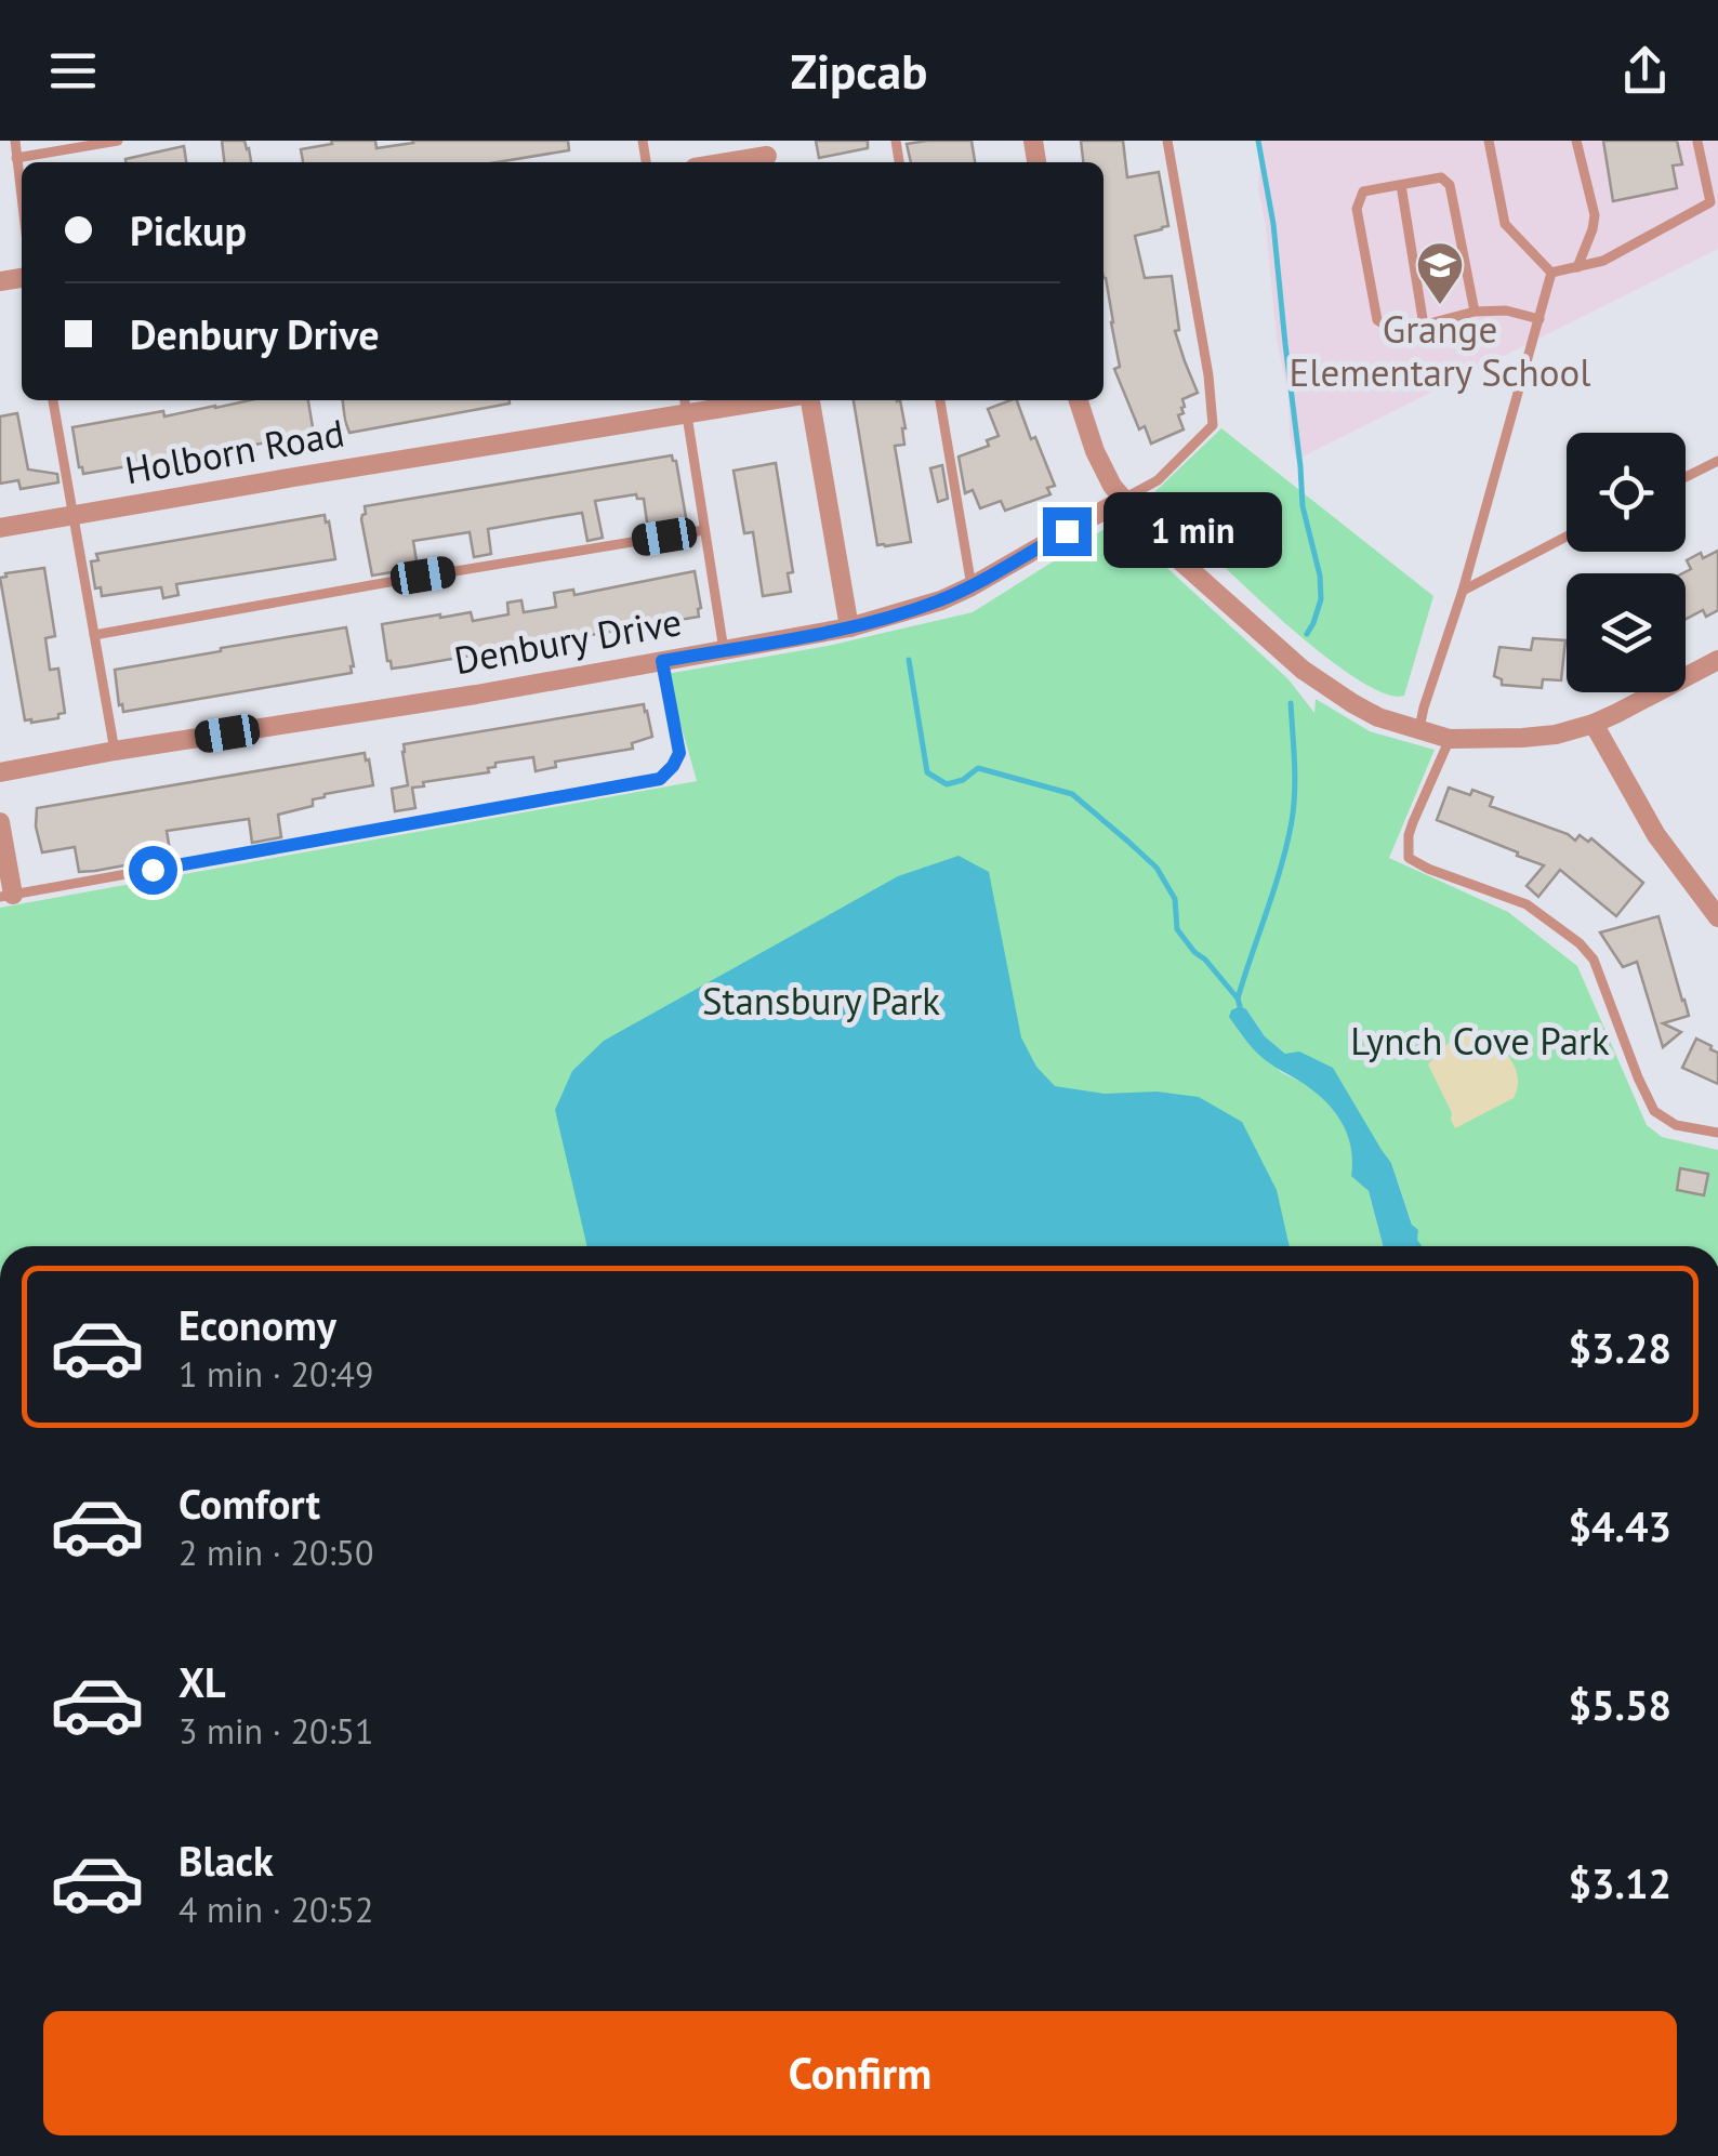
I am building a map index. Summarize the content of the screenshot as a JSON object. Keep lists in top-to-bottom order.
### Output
{
  "streets": {
    "street": ["Holborn Road", "Denbury Drive"]
  },
  "parks": ["Stansbury Park", "Lynch Cove Park"],
  "places": {
    "school or university": ["Grange Elementary School"]
  },
  "page": {
    "header": "Zipcab",
    "banner": ["Pickup", "Denbury Drive"],
    "bubble": "1 min",
    "list": [
      {
        "name": "Economy",
        "note": "1 min · 20:49",
        "value": "$3.28"
      },
      {
        "name": "Comfort",
        "note": "2 min · 20:50",
        "value": "$4.43"
      },
      {
        "name": "XL",
        "note": "3 min · 20:51",
        "value": "$5.58"
      },
      {
        "name": "Black",
        "note": "4 min · 20:52",
        "value": "$3.12"
      }
    ],
    "buttons": "Confirm"
  }
}
